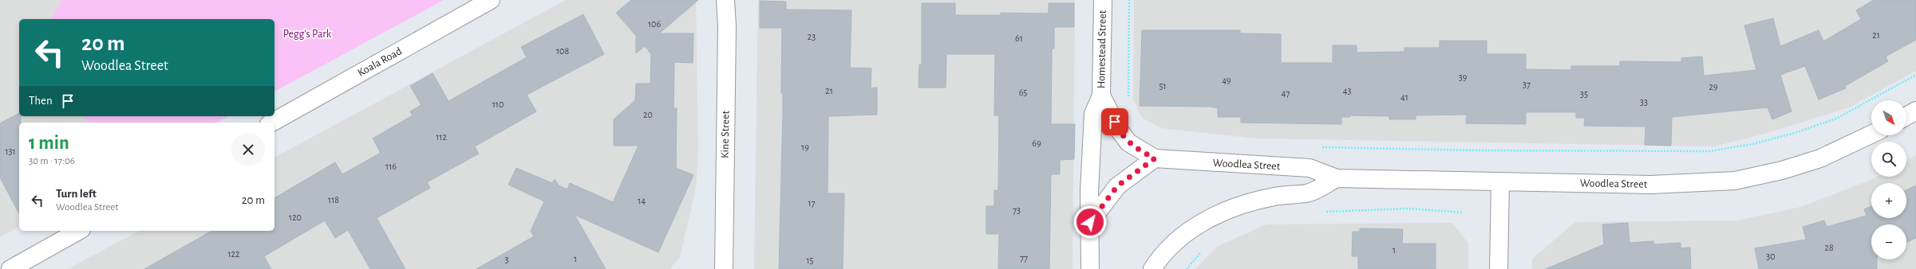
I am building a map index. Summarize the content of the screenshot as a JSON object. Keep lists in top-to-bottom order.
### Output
{
  "streets": {
    "street": [
      "Homestead Street",
      "Koala Road",
      "Kine Street",
      "Woodlea Street"
    ]
  },
  "crossings": [
    ["Homestead Street", "Woodlea Street"]
  ],
  "parks": ["Pegg's Park"],
  "house_numbers": [
    "106",
    "21",
    "23",
    "61",
    "108",
    "39",
    "49",
    "37",
    "51",
    "29",
    "21",
    "43",
    "65",
    "47",
    "35",
    "41",
    "33",
    "110",
    "20",
    "112",
    "69",
    "19",
    "131",
    "116",
    "118",
    "14",
    "17",
    "73",
    "120",
    "28",
    "1",
    "122",
    "30",
    "77",
    "1",
    "3",
    "15"
  ],
  "north": "bottom right",
  "page": {
    "turn": ["20 m", "Woodlea Street"],
    "then": "Then",
    "map_buttons": ["+", "−"],
    "heading": ["1 min", "30 m · 17:06"],
    "list": [
      {
        "name": "Turn left",
        "note": "Woodlea Street",
        "value": "20 m"
      }
    ]
  }
}
